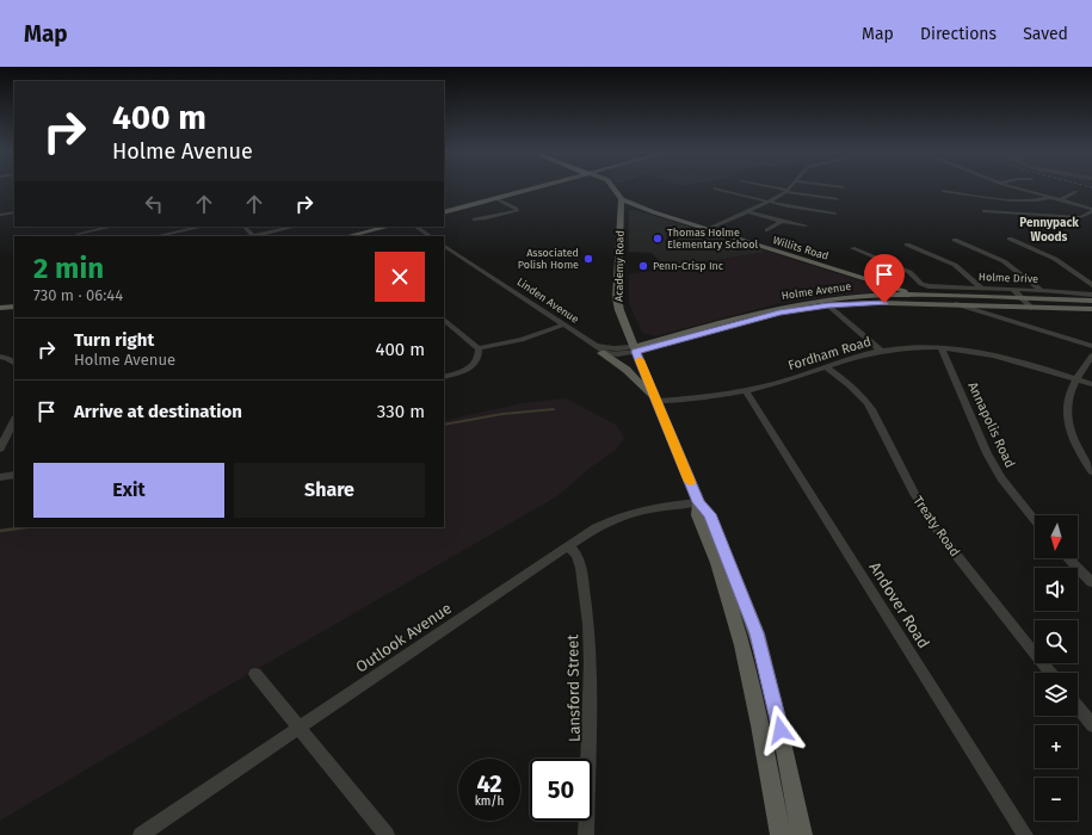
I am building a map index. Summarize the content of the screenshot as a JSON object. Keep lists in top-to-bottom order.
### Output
{
  "streets": {
    "main road": ["Willits Road", "Academy Road", "Holme Avenue"],
    "street": [
      "Holme Drive",
      "Linden Avenue",
      "Fordham Road",
      "Annapolis Road",
      "Treaty Road",
      "Andover Road",
      "Outlook Avenue",
      "Lansford Street"
    ]
  },
  "crossings": [
    ["Willits Road", "Academy Road"],
    ["Willits Road", "Holme Avenue"],
    ["Academy Road", "Holme Avenue"],
    ["Academy Road", "Linden Avenue"],
    ["Academy Road", "Fordham Road"],
    ["Academy Road", "Outlook Avenue"],
    ["Holme Avenue", "Linden Avenue"],
    ["Fordham Road", "Annapolis Road"],
    ["Fordham Road", "Treaty Road"],
    ["Fordham Road", "Andover Road"],
    ["Outlook Avenue", "Lansford Street"]
  ],
  "districts": ["Pennypack Woods"],
  "places": ["Thomas Holme Elementary School", "Associated Polish Home", "Penn-Crisp Inc"],
  "north": "bottom",
  "page": {
    "header": "Map",
    "nav": ["Map", "Directions", "Saved"],
    "turn": ["400 m", "Holme Avenue"],
    "heading": ["2 min", "730 m · 06:44"],
    "list": [
      {
        "name": "Turn right",
        "note": "Holme Avenue",
        "value": "400 m"
      },
      {
        "name": "Arrive at destination",
        "value": "330 m"
      }
    ],
    "buttons": ["Exit", "Share"],
    "map_buttons": ["+", "−"],
    "speed": "42 km/h",
    "limit": "50"
  }
}
